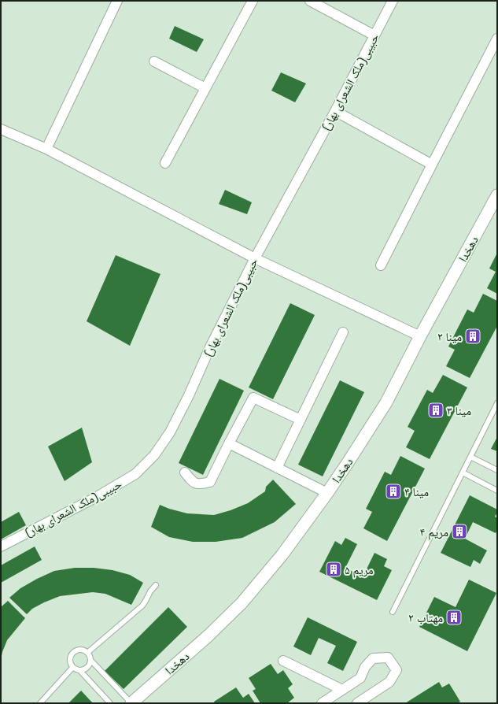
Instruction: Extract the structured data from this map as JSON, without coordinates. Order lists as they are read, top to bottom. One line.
{"streets":{"street":["حبیبی(ملک الشعرای بهار)","دهخدا"]},"places":{"building":["مینا ۲","مینا ۳","مینا ۴","مریم ۴","مریم ۵","مهتاب ۲"]}}
